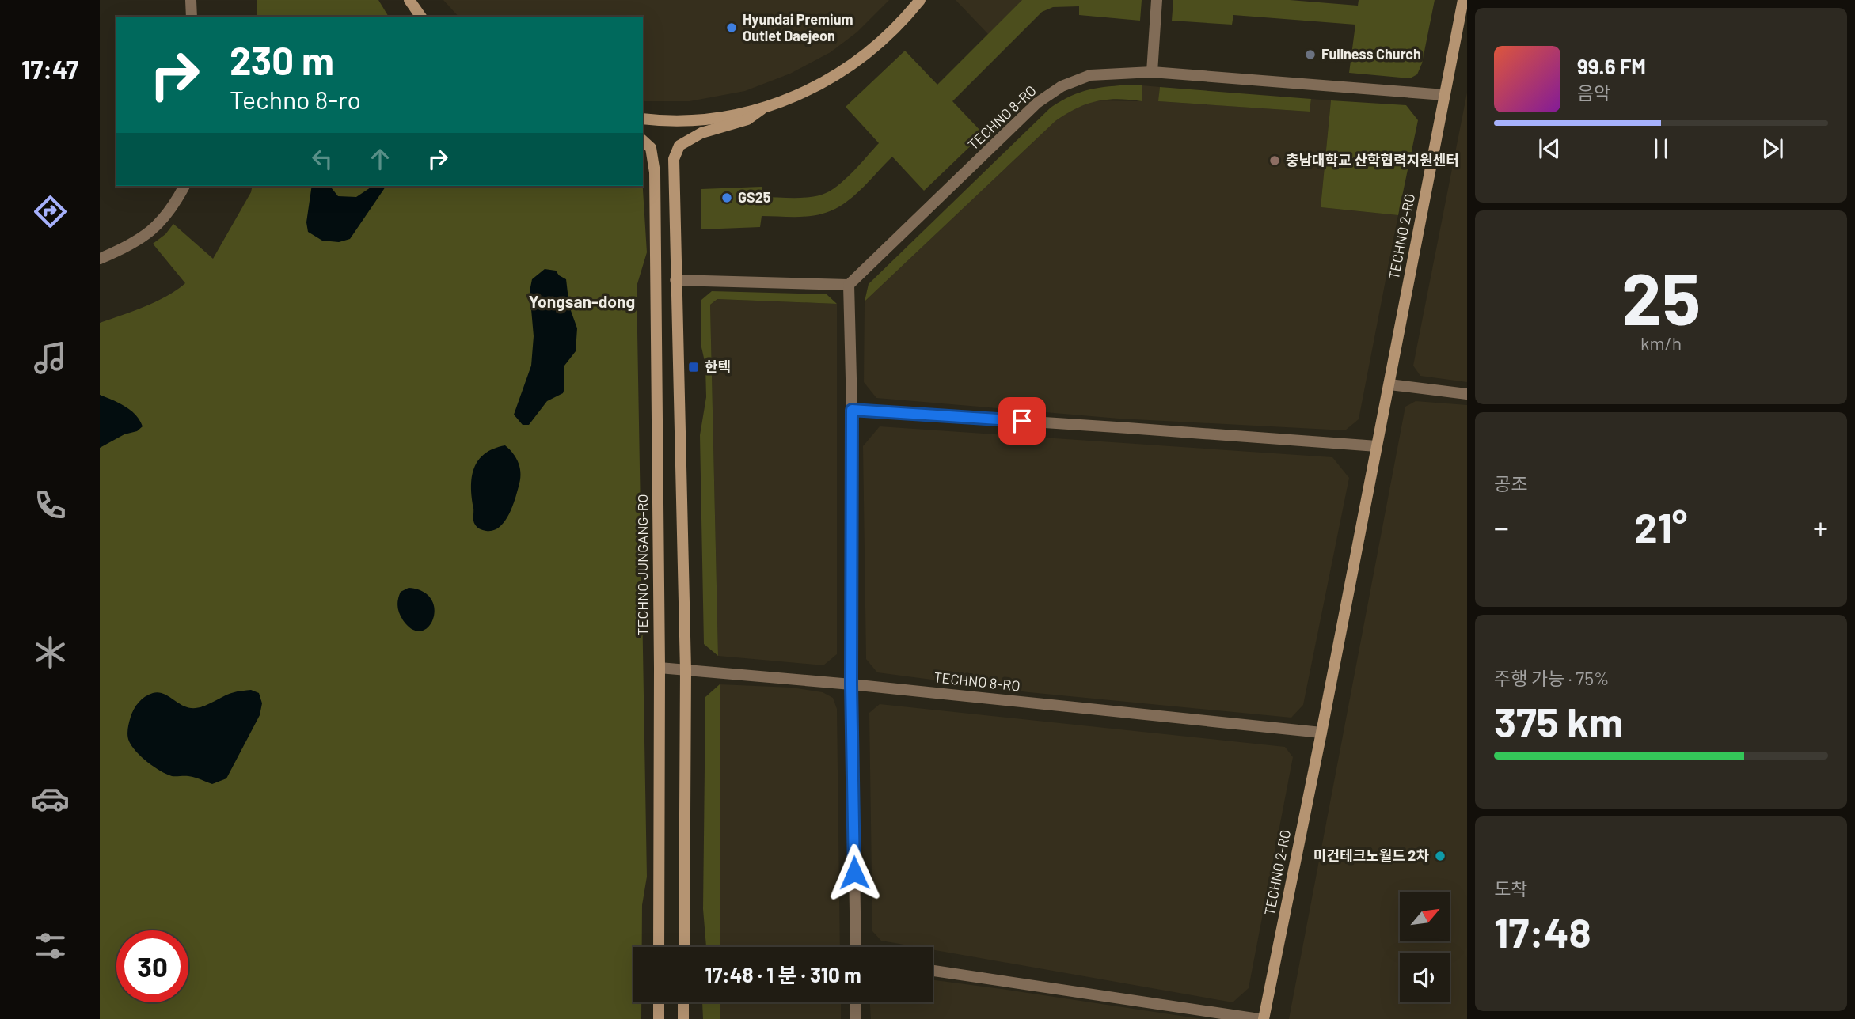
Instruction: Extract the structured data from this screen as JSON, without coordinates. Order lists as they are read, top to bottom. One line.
{"streets":{"main road":["TECHNO 2-RO","TECHNO JUNGANG-RO"],"street":["TECHNO 8-RO"]},"crossings":[["TECHNO 8-RO","TECHNO 2-RO"],["TECHNO 8-RO","TECHNO JUNGANG-RO"]],"districts":["Yongsan-dong"],"places":{"other":["Hyundai Premium Outlet Daejeon","Fullness Church","충남대학교 산학협력지원센터","GS25","미건테크노월드 2차"],"transit":["한텍"]},"north":"top right","page":{"tabs":"17:47","turn":["230 m","Techno 8-ro"],"song":["99.6 FM","음악"],"tile":[["25","km/h"],"공조",["주행 가능 · 75%","375 km"],["도착","17:48"]],"heat":["−","21°","+"],"limit":"30","trip":"17:48 · 1 분 · 310 m"}}
